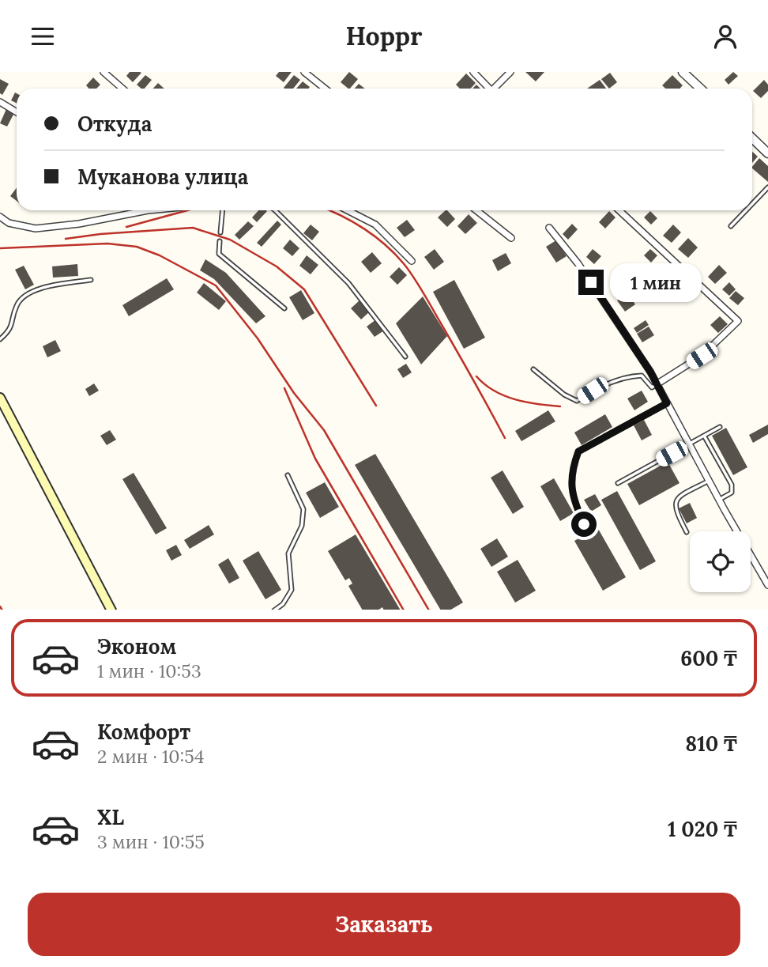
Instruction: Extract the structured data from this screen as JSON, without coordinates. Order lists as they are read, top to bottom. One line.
{"page":{"header":"Hoppr","banner":["Откуда","Муканова улица"],"bubble":"1 мин","list":[{"name":"Эконом","note":"1 мин · 10:53","value":"600 ₸"},{"name":"Комфорт","note":"2 мин · 10:54","value":"810 ₸"},{"name":"XL","note":"3 мин · 10:55","value":"1 020 ₸"}],"buttons":"Заказать"}}
